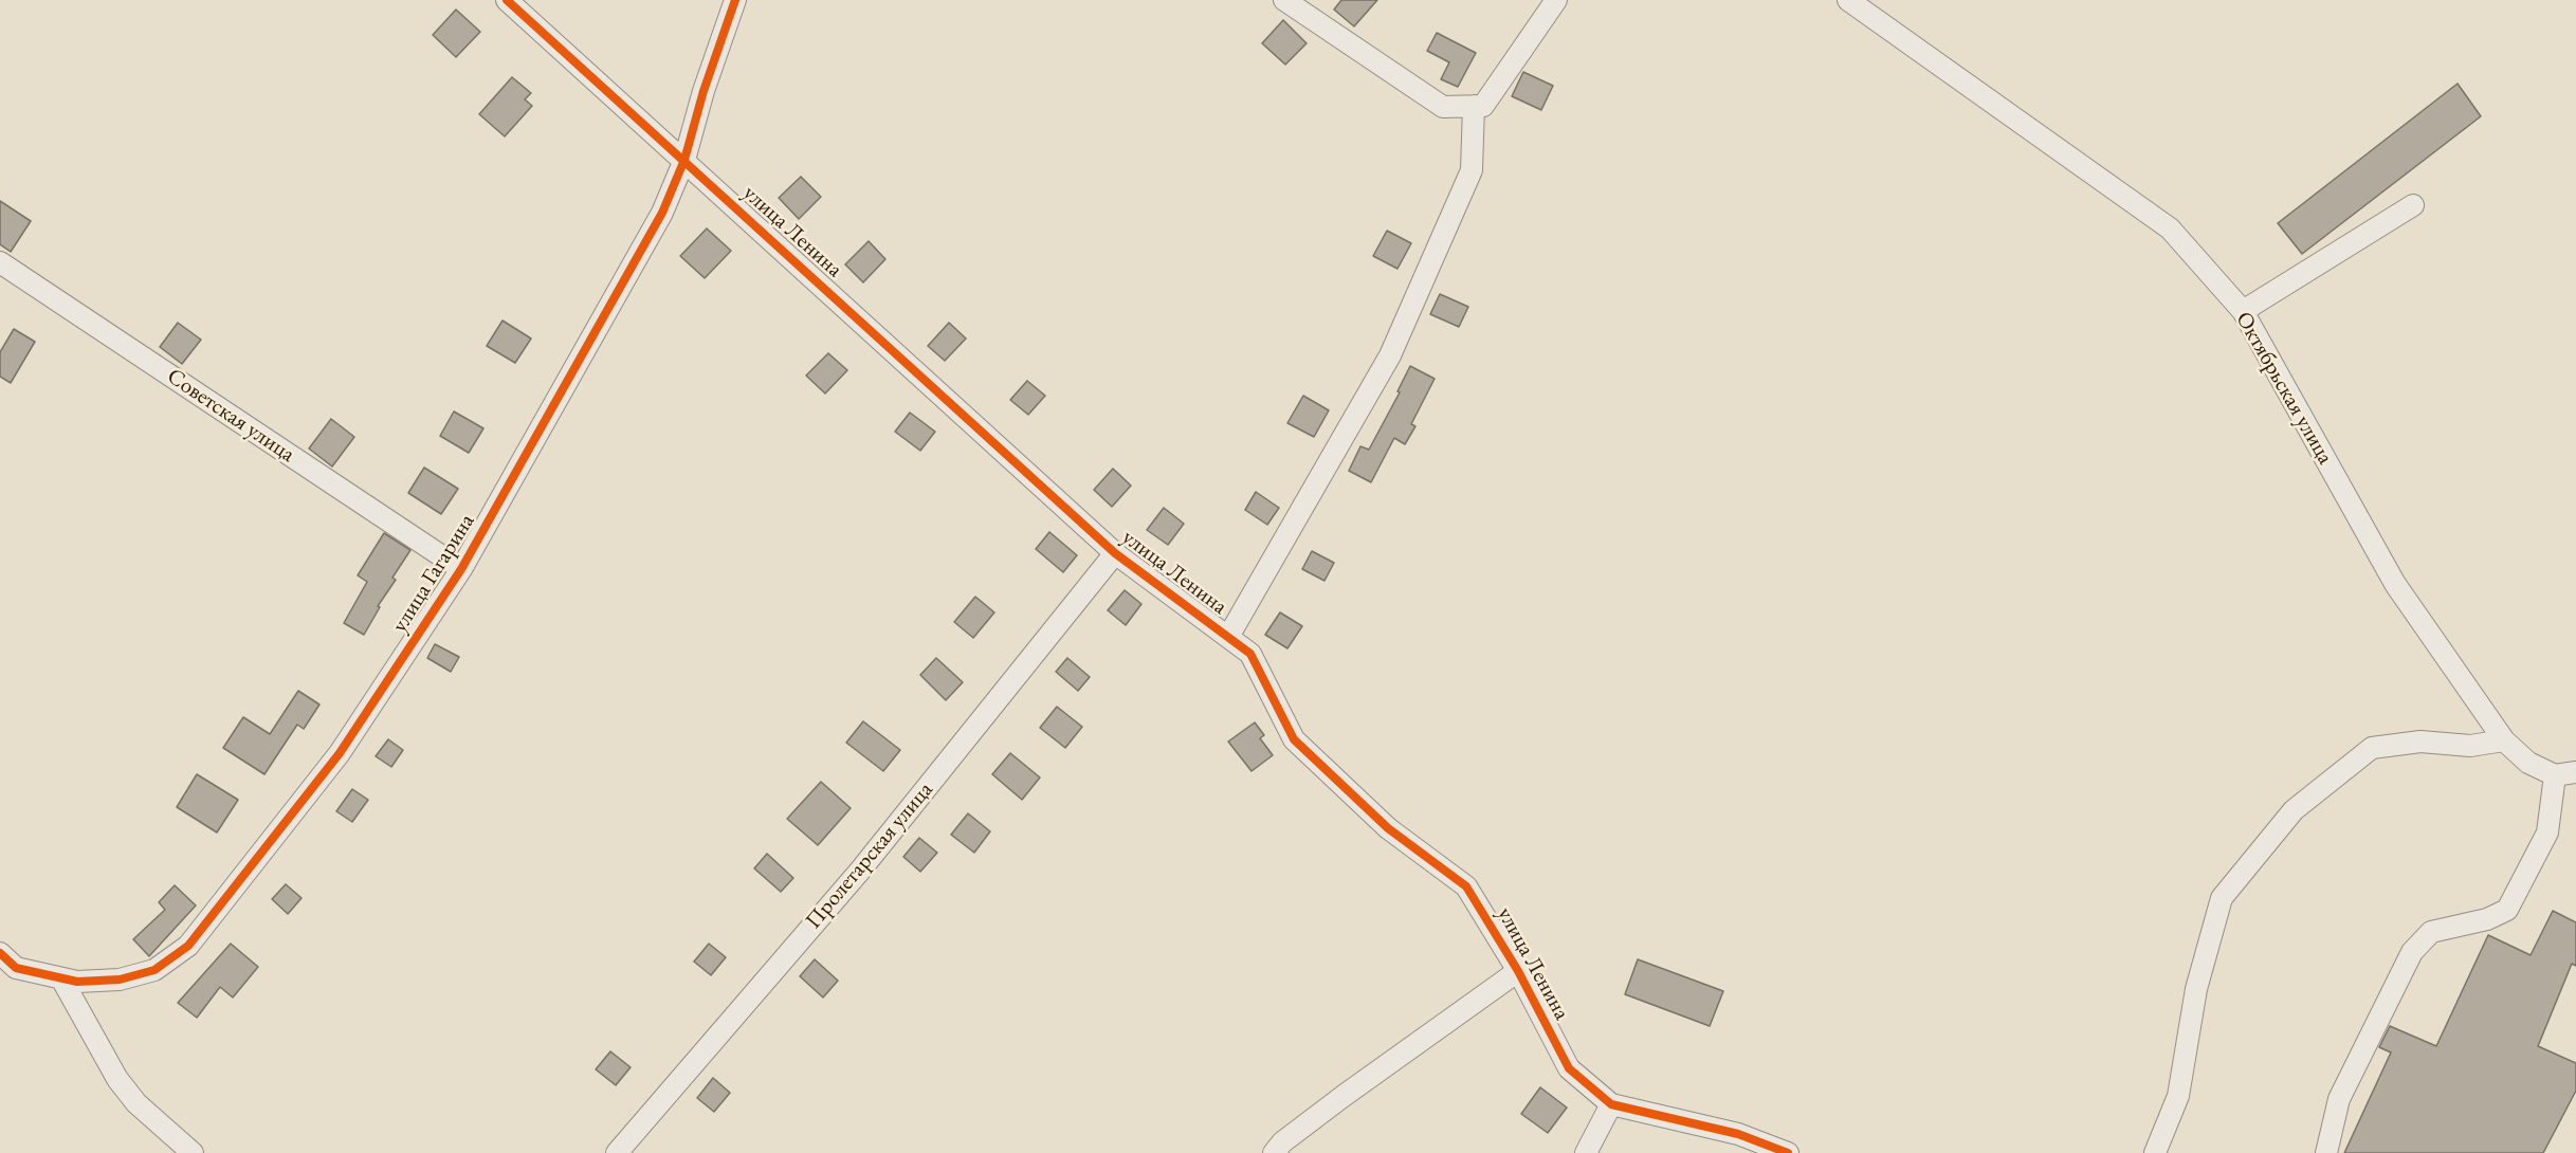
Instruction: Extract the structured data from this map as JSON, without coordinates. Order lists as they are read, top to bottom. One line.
{"streets":{"street":["улица Ленина","Октябрьская улица","Советская улица","улица Гагарина","Пролетарская улица"]},"crossings":[["улица Ленина","улица Гагарина"],["улица Ленина","Пролетарская улица"],["Советская улица","улица Гагарина"]]}
